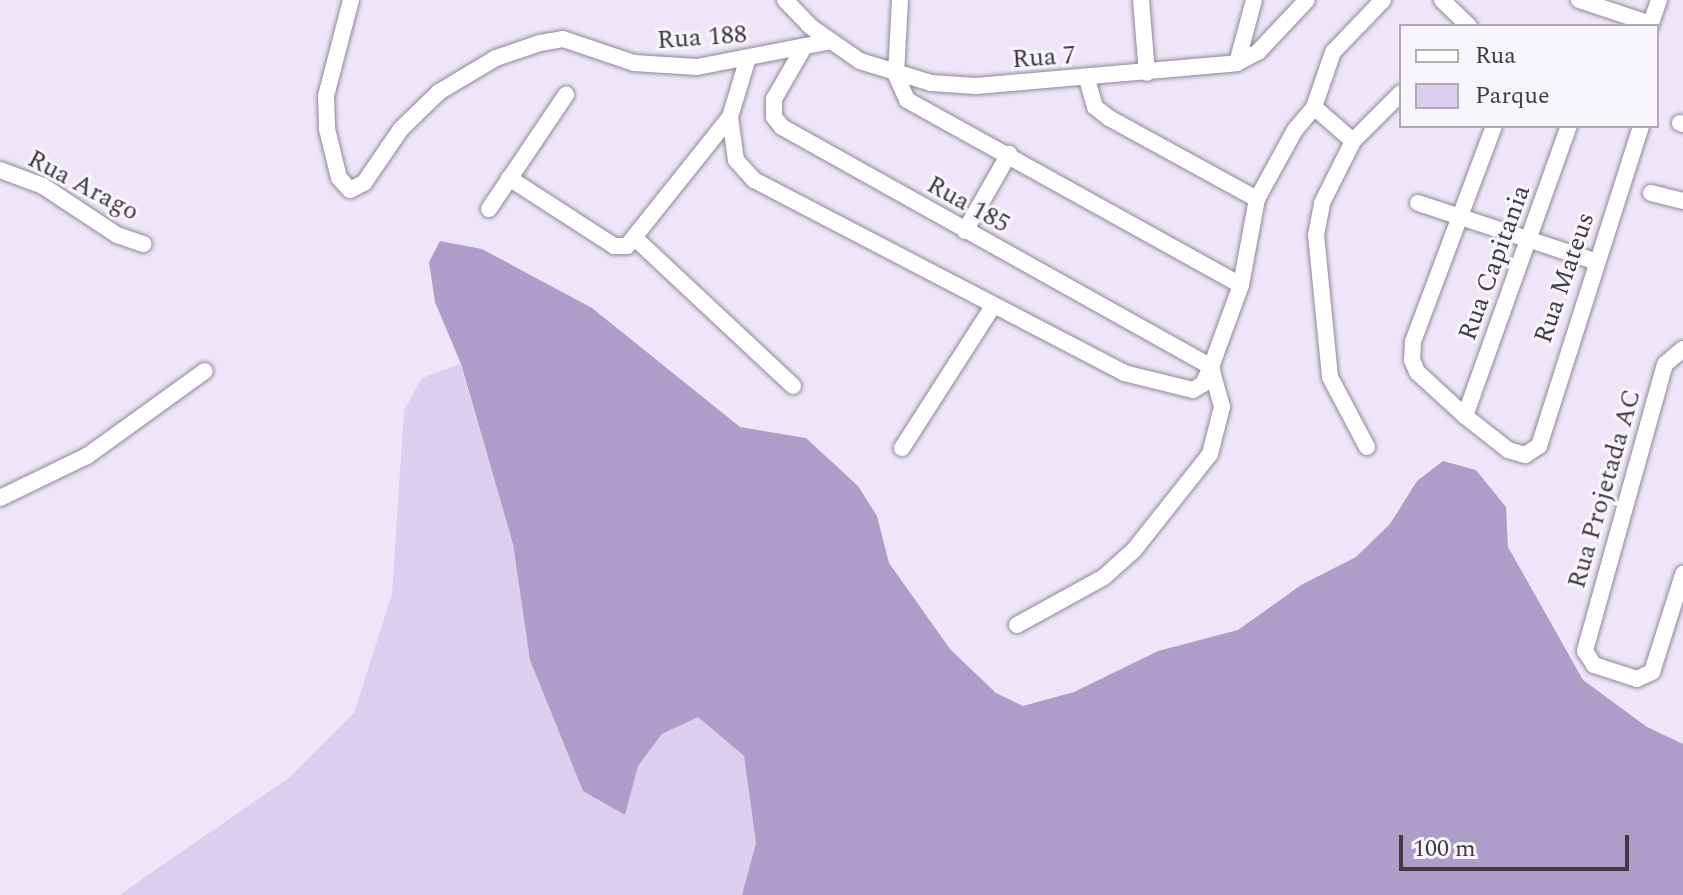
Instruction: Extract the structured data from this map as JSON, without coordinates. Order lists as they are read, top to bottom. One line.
{"streets":{"street":["Rua 188","Rua 7","Rua Arago","Rua 185","Rua Capitania","Rua Mateus","Rua Projetada AC"]},"crossings":[["Rua 188","Rua 7"],["Rua 188","Rua 185"],["Rua Capitania","Rua Mateus"]],"legend":["Rua","Parque"],"scale_bar":"100 m"}
